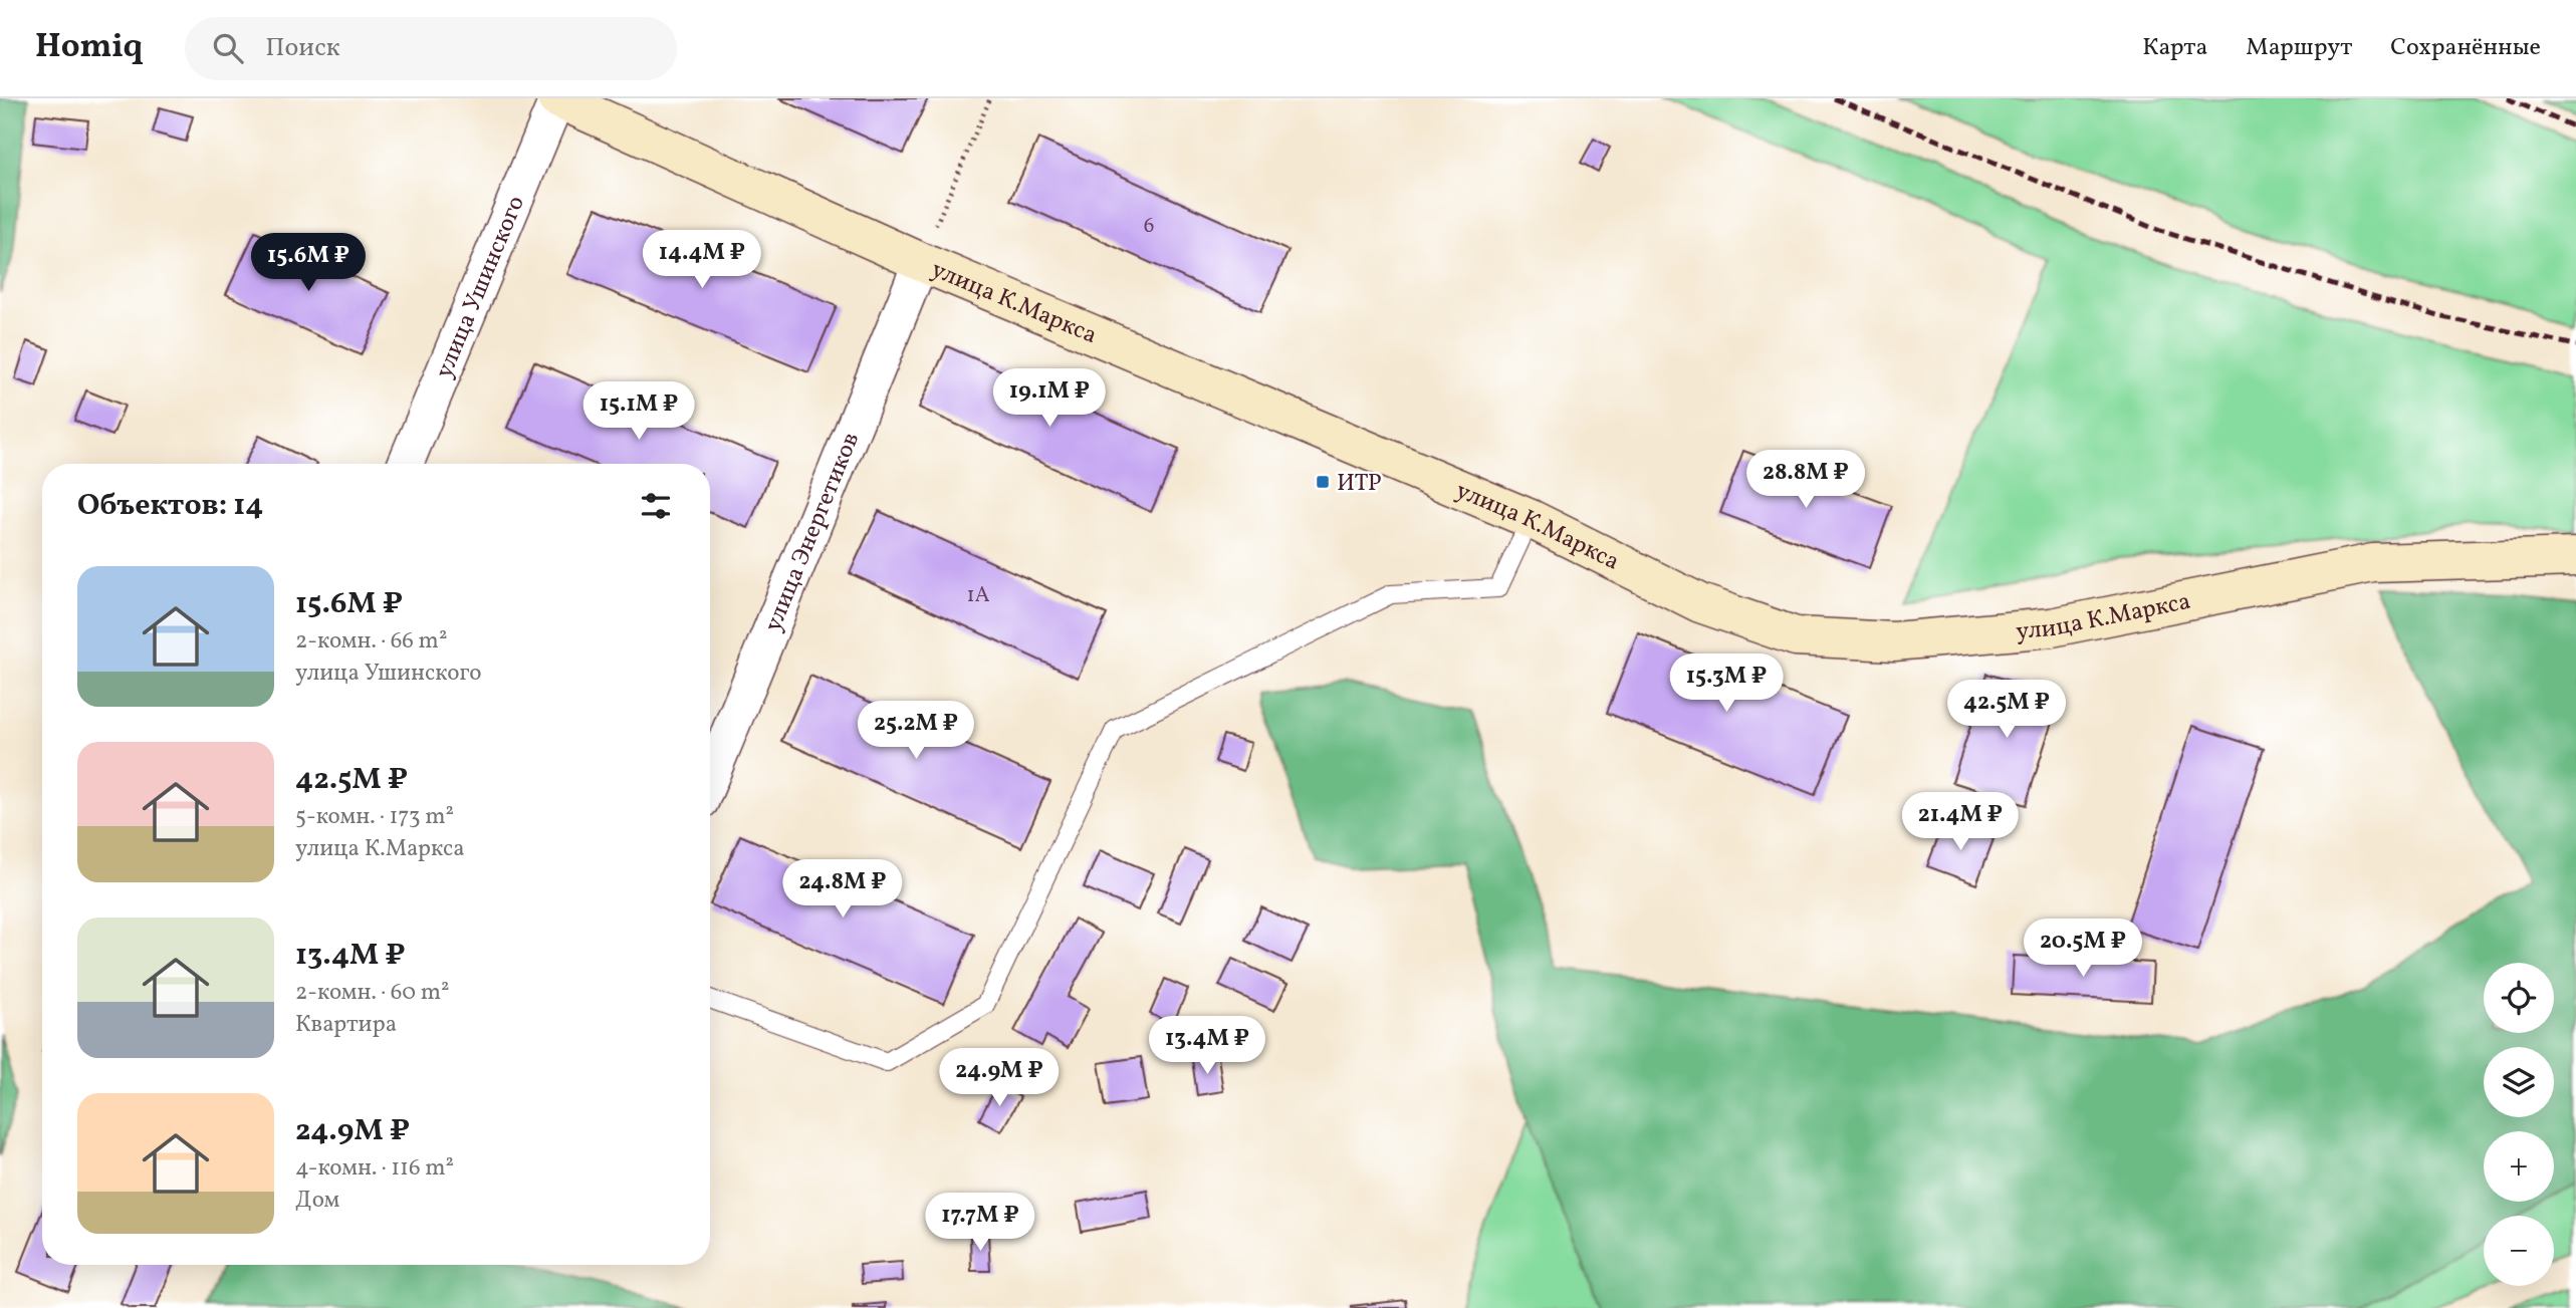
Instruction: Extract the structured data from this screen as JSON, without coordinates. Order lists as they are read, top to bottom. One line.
{"streets":{"main road":["улица К.Маркса"],"street":["улица Ушинского","улица Энергетиков"]},"crossings":[["улица Ушинского","улица К.Маркса"],["улица К.Маркса","улица Энергетиков"]],"places":{"transit":["ИТР"]},"house_numbers":["6","1А"],"page":{"header":"Homiq","search":"Поиск","nav":["Карта","Маршрут","Сохранённые"],"price":["14.4M ₽","15.6M ₽","19.1M ₽","15.1M ₽","28.8M ₽","15.3M ₽","42.5M ₽","25.2M ₽","21.4M ₽","24.8M ₽","20.5M ₽","13.4M ₽","24.9M ₽","17.7M ₽"],"heading":"Объектов: 14","list":[{"name":"15.6M ₽","note":"2-комн. · 66 m² · улица Ушинского"},{"name":"42.5M ₽","note":"5-комн. · 173 m² · улица К.Маркса"},{"name":"13.4M ₽","note":"2-комн. · 60 m² · Квартира"},{"name":"24.9M ₽","note":"4-комн. · 116 m² · Дом"}],"map_buttons":["+","−"]}}
